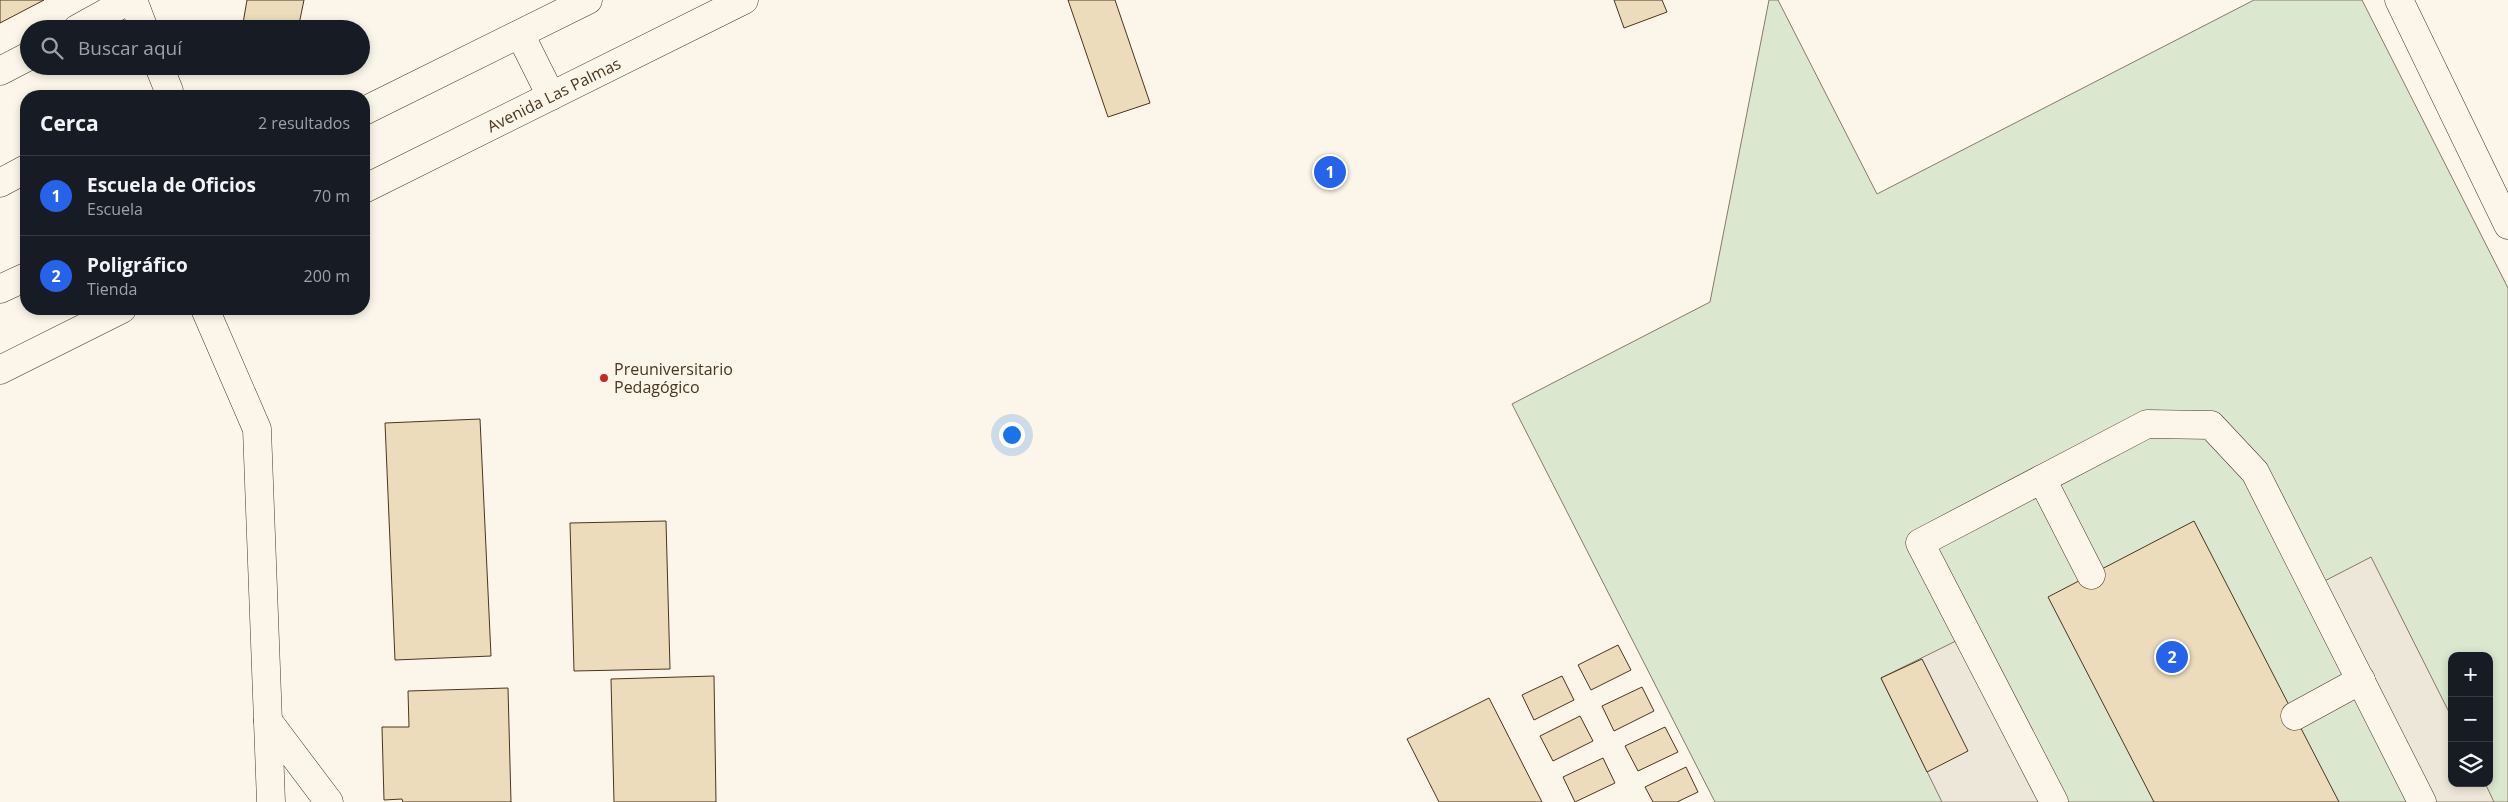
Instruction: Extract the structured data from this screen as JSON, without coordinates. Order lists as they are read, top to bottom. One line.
{"streets":{"street":["Avenida Las Palmas"]},"places":["Preuniversitario Pedagógico"],"page":{"search":"Buscar aquí","heading":["Cerca","2 resultados"],"pins":["1","2"],"list":[{"mark":"1","name":"Escuela de Oficios","note":"Escuela","value":"70 m"},{"mark":"2","name":"Poligráfico","note":"Tienda","value":"200 m"}],"map_buttons":["+","−"]}}
